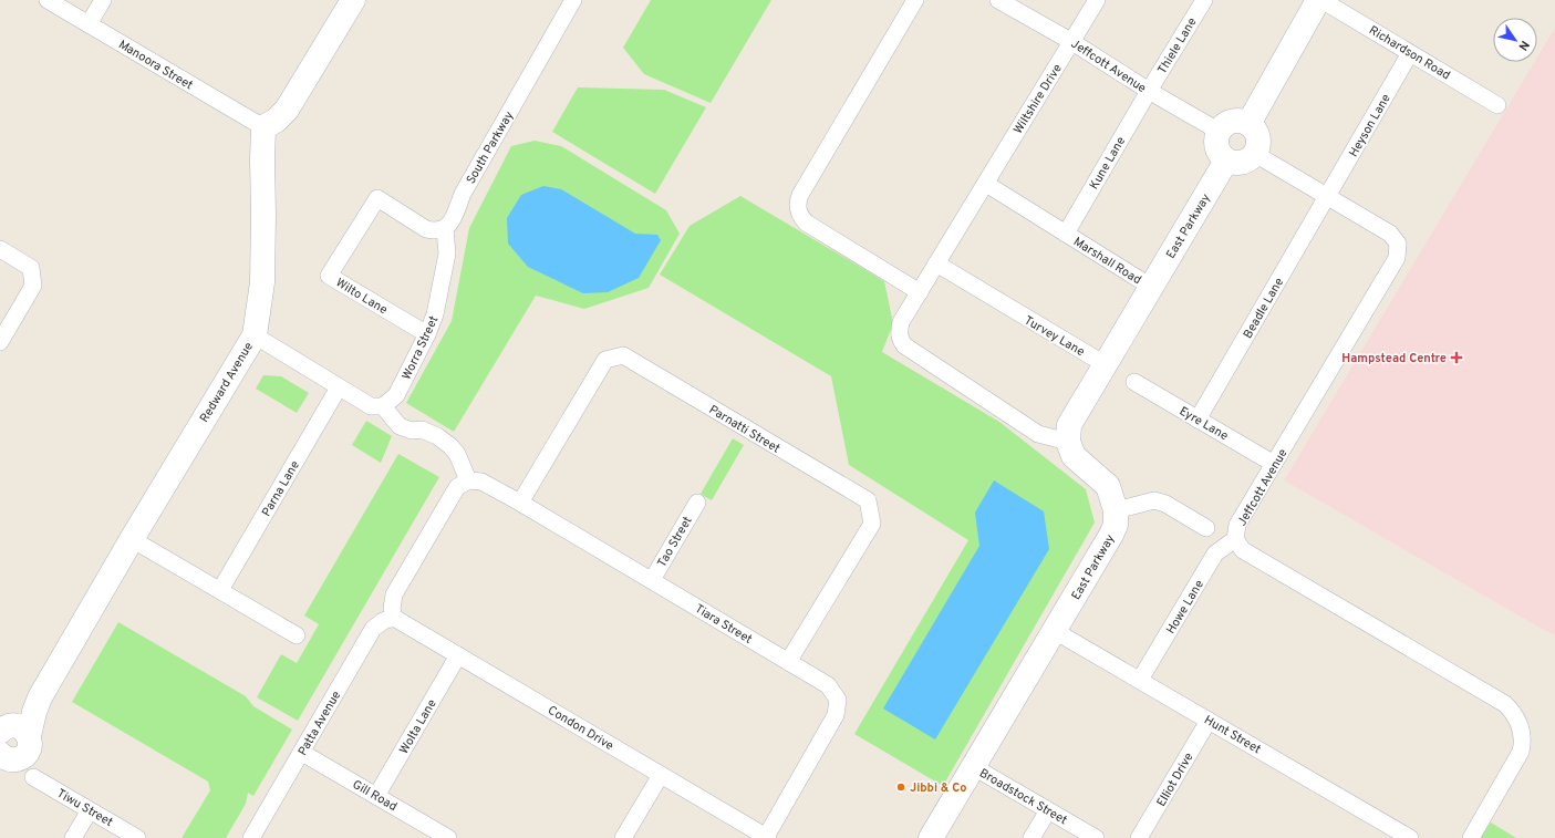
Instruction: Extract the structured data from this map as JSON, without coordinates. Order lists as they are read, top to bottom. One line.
{"streets":{"street":["Thiele Lane","Richardson Road","Manoora Street","Jeffcott Avenue","Wiltshire Drive","Heyson Lane","South Parkway","Kune Lane","East Parkway","Marshall Road","Wilto Lane","Beadle Lane","Turvey Lane","Worra Street","Redward Avenue","Eyre Lane","Parnatti Street","Parna Lane","Tao Street","Howe Lane","Tiara Street","Patta Avenue","Wolta Lane","Condon Drive","Hunt Street","Elliot Drive","Gill Road","Broadstock Street","Tiwu Street"]},"crossings":[["Thiele Lane","Jeffcott Avenue"],["Thiele Lane","Kune Lane"],["Richardson Road","Heyson Lane"],["Manoora Street","Redward Avenue"],["Jeffcott Avenue","Wiltshire Drive"],["Jeffcott Avenue","Heyson Lane"],["Jeffcott Avenue","Kune Lane"],["Jeffcott Avenue","East Parkway"],["Jeffcott Avenue","Beadle Lane"],["Jeffcott Avenue","Eyre Lane"],["Jeffcott Avenue","Howe Lane"],["Wiltshire Drive","East Parkway"],["Wiltshire Drive","Marshall Road"],["Wiltshire Drive","Turvey Lane"],["Heyson Lane","Beadle Lane"],["South Parkway","Wilto Lane"],["South Parkway","Worra Street"],["Kune Lane","Marshall Road"],["East Parkway","Marshall Road"],["East Parkway","Turvey Lane"],["East Parkway","Hunt Street"],["East Parkway","Broadstock Street"],["Wilto Lane","Worra Street"],["Beadle Lane","Eyre Lane"],["Parnatti Street","Tiara Street"],["Tao Street","Tiara Street"],["Howe Lane","Hunt Street"],["Tiara Street","Condon Drive"],["Patta Avenue","Condon Drive"],["Patta Avenue","Gill Road"],["Wolta Lane","Condon Drive"],["Wolta Lane","Gill Road"],["Hunt Street","Elliot Drive"]],"places":{"health":["Hampstead Centre"],"other":["Jibbi & Co"]},"north":"bottom right"}
